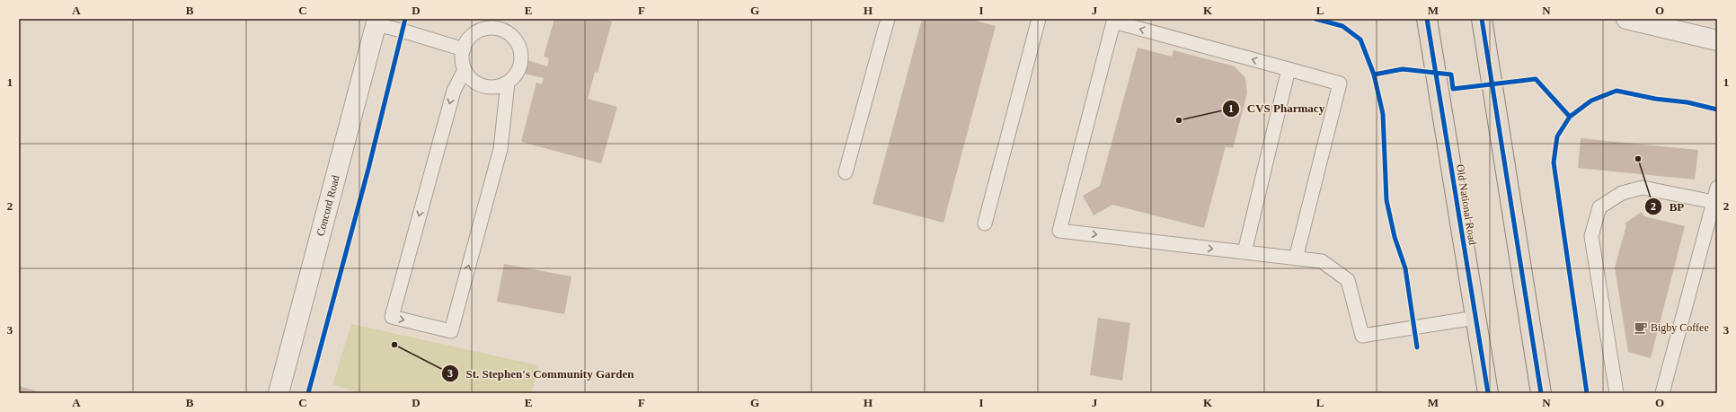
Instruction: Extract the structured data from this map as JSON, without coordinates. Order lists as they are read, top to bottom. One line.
{"streets":{"main road":["Old National Road"],"street":["Concord Road"]},"places":{"other":["CVS Pharmacy","BP","St. Stephen's Community Garden"],"cafe":["Bigby Coffee"]},"grid":{"columns":["A","B","C","D","E","F","G","H","I","J","K","L","M","N","O"],"rows":["1","2","3"]}}
